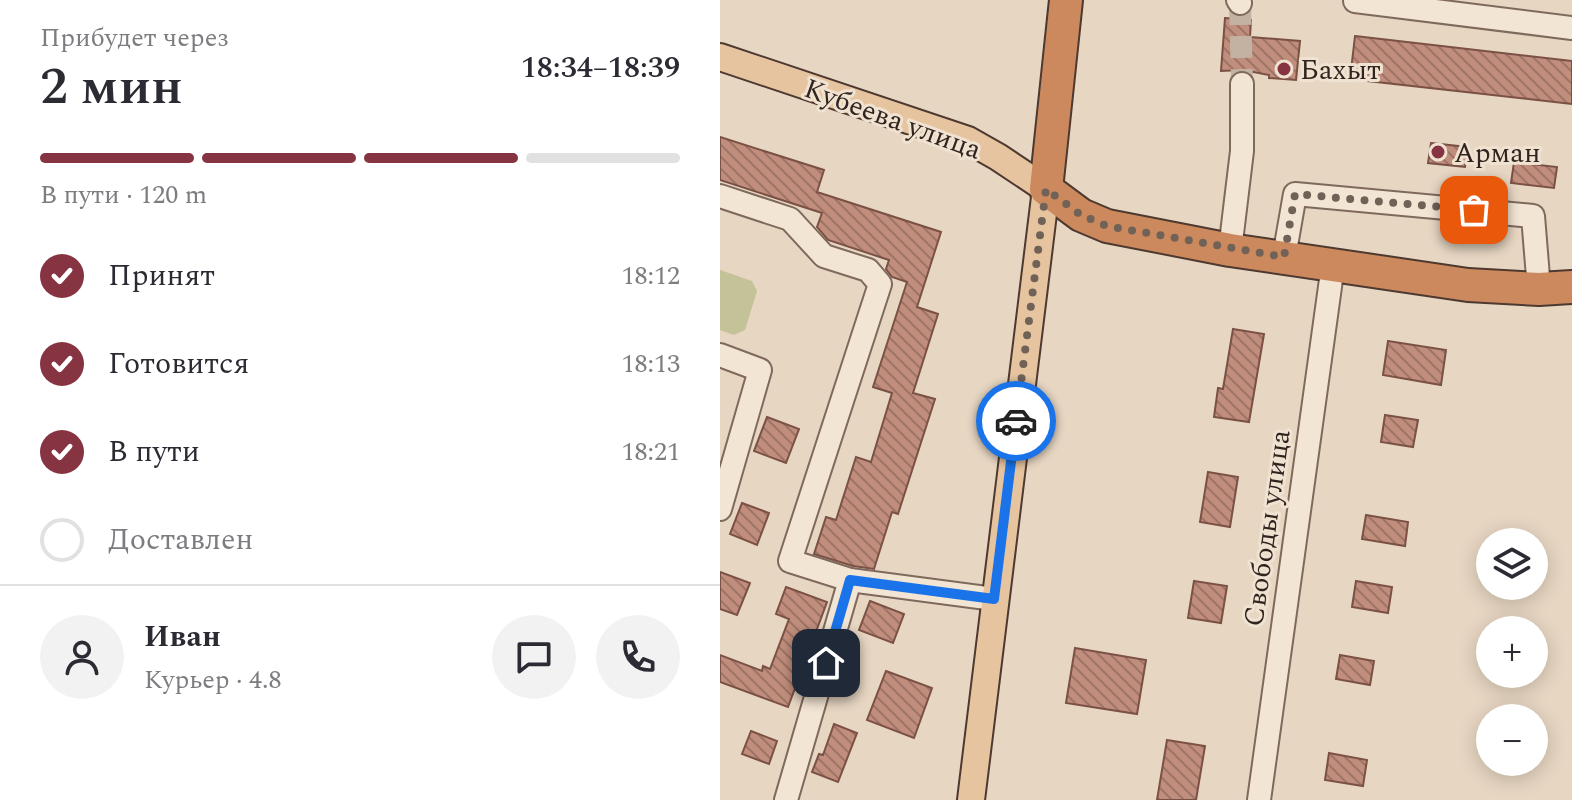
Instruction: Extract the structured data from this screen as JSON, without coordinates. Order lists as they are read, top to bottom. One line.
{"streets":{"highway":["Кубеева улица"],"street":["Свободы улица"]},"crossings":[["Кубеева улица","Свободы улица"]],"places":["Бахыт","Арман"],"page":{"heading":["2 мин","Прибудет через","18:34–18:39"],"panel":["Иван","Курьер · 4.8"],"bar":"В пути · 120 m","list":[["Принят","18:12"],["Готовится","18:13"],["В пути","18:21"],"Доставлен"],"map_buttons":["+","−"]}}
